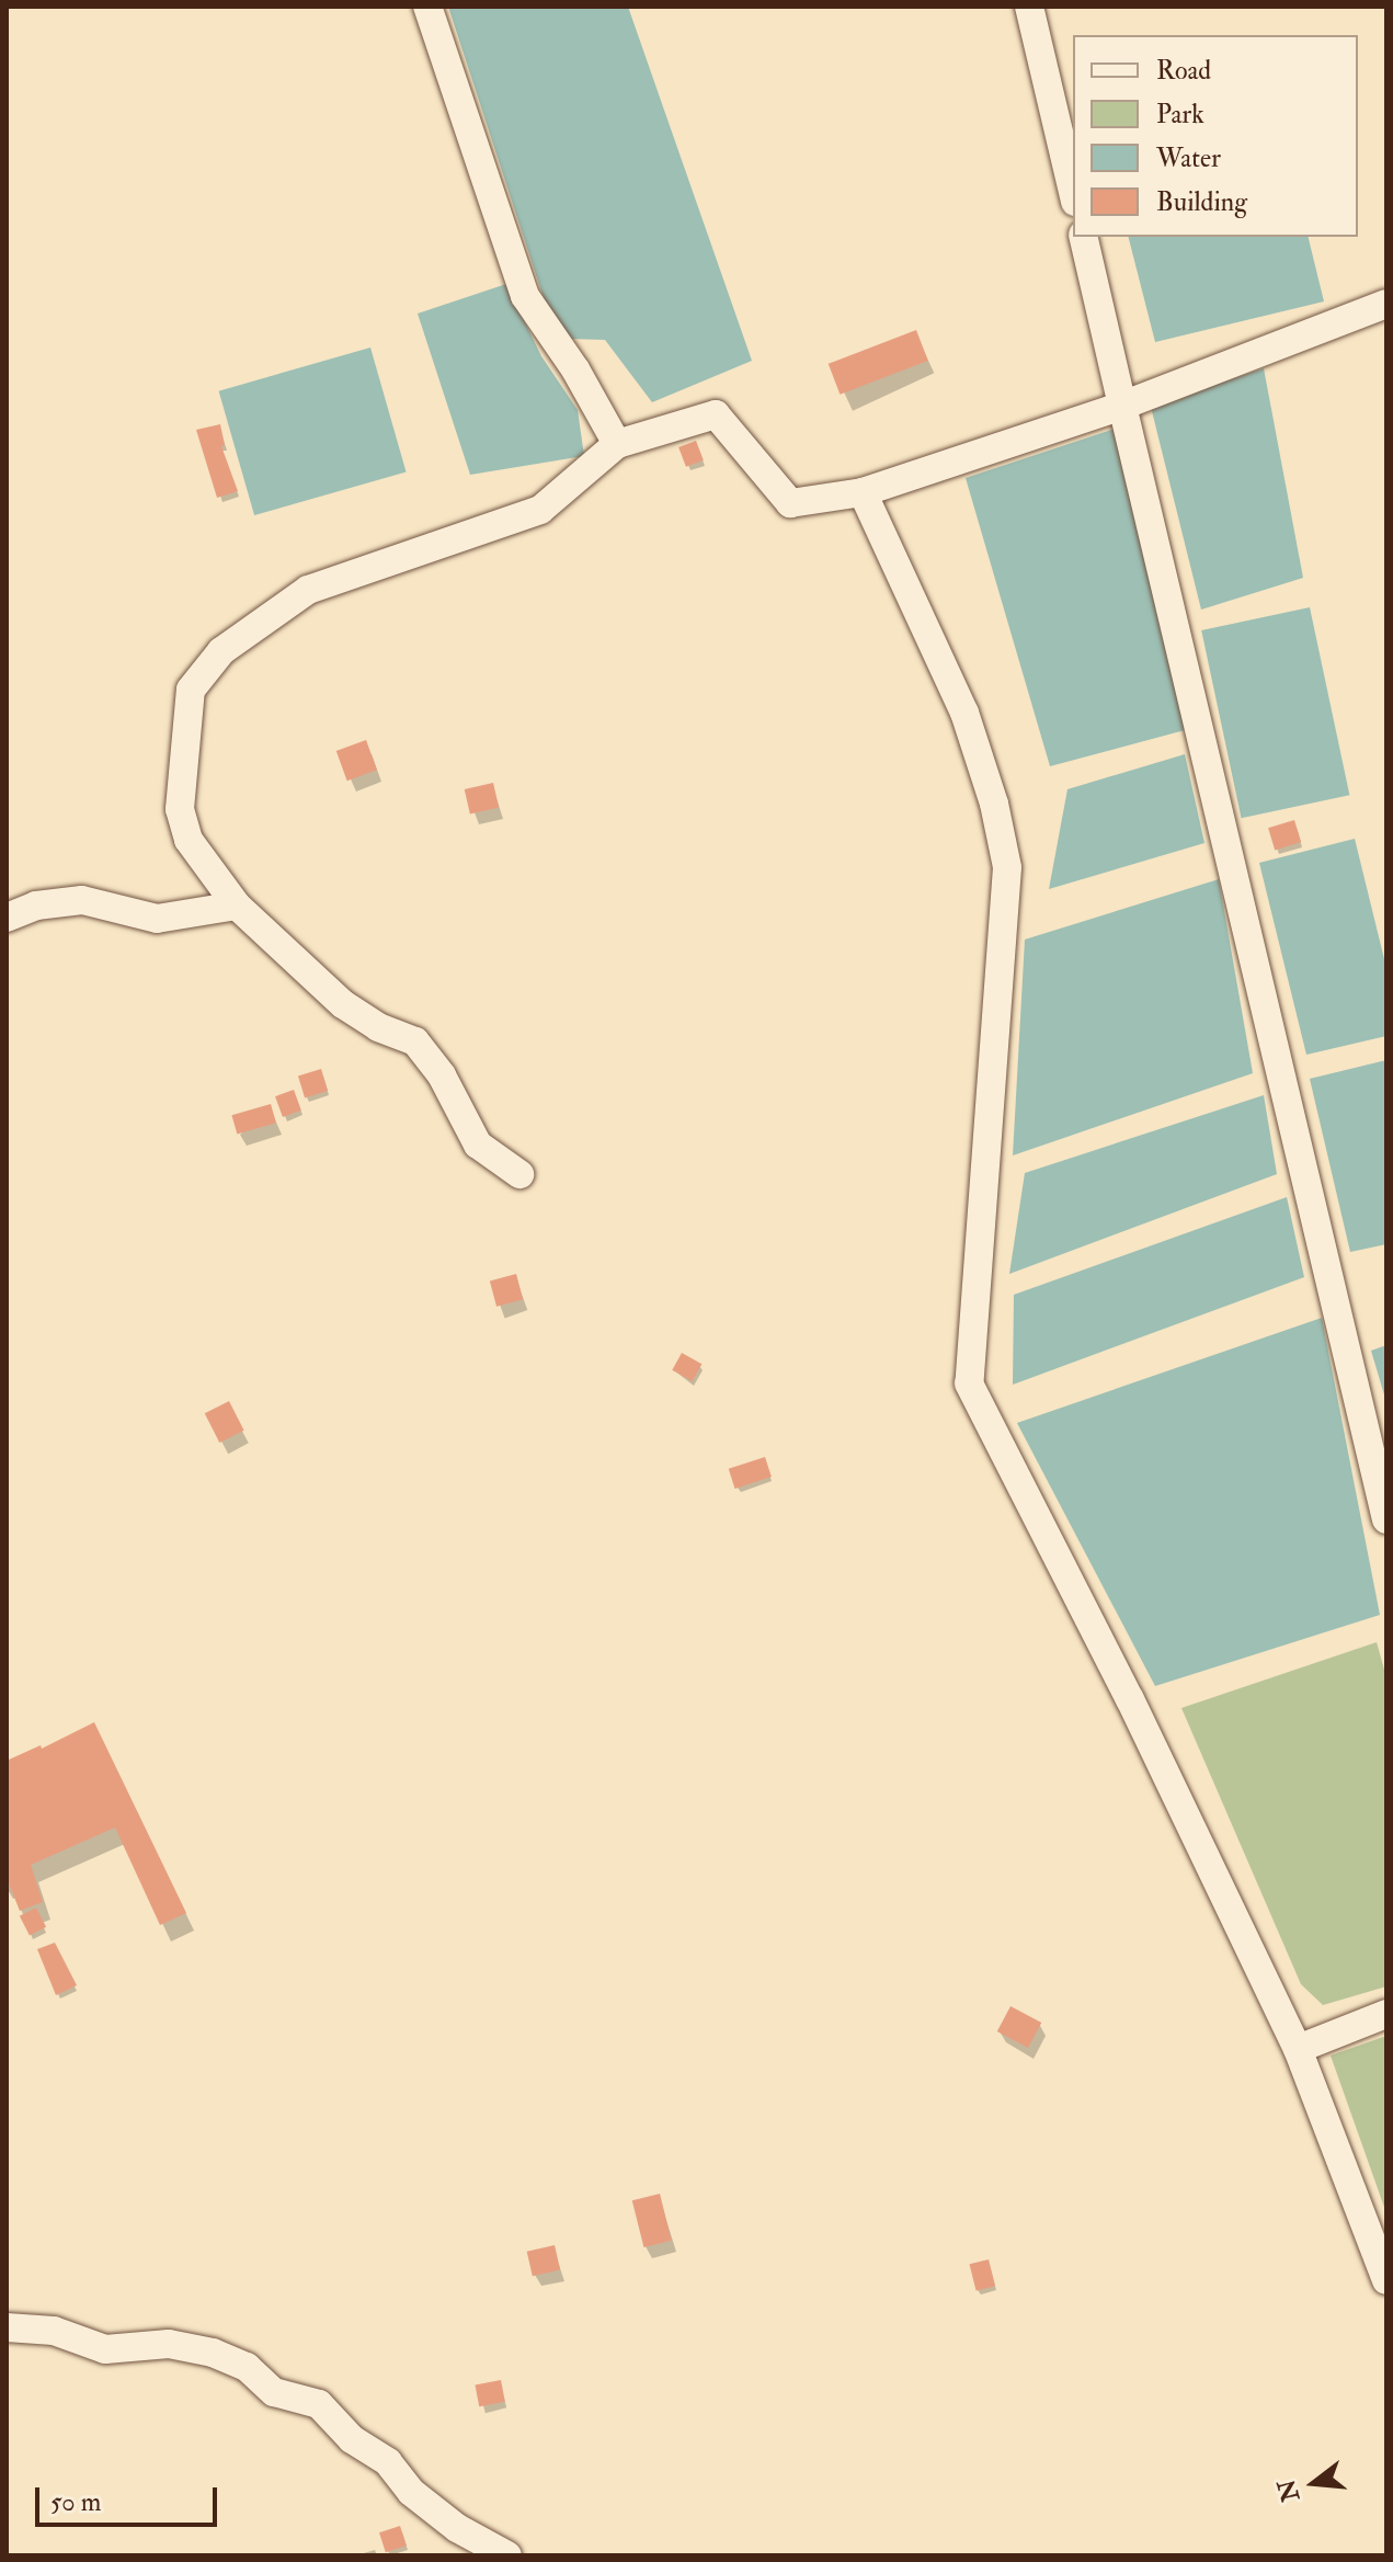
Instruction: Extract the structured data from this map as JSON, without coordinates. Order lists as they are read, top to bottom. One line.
{"legend":["Road","Park","Water","Building"],"scale_bar":"50 m","north":"left"}
